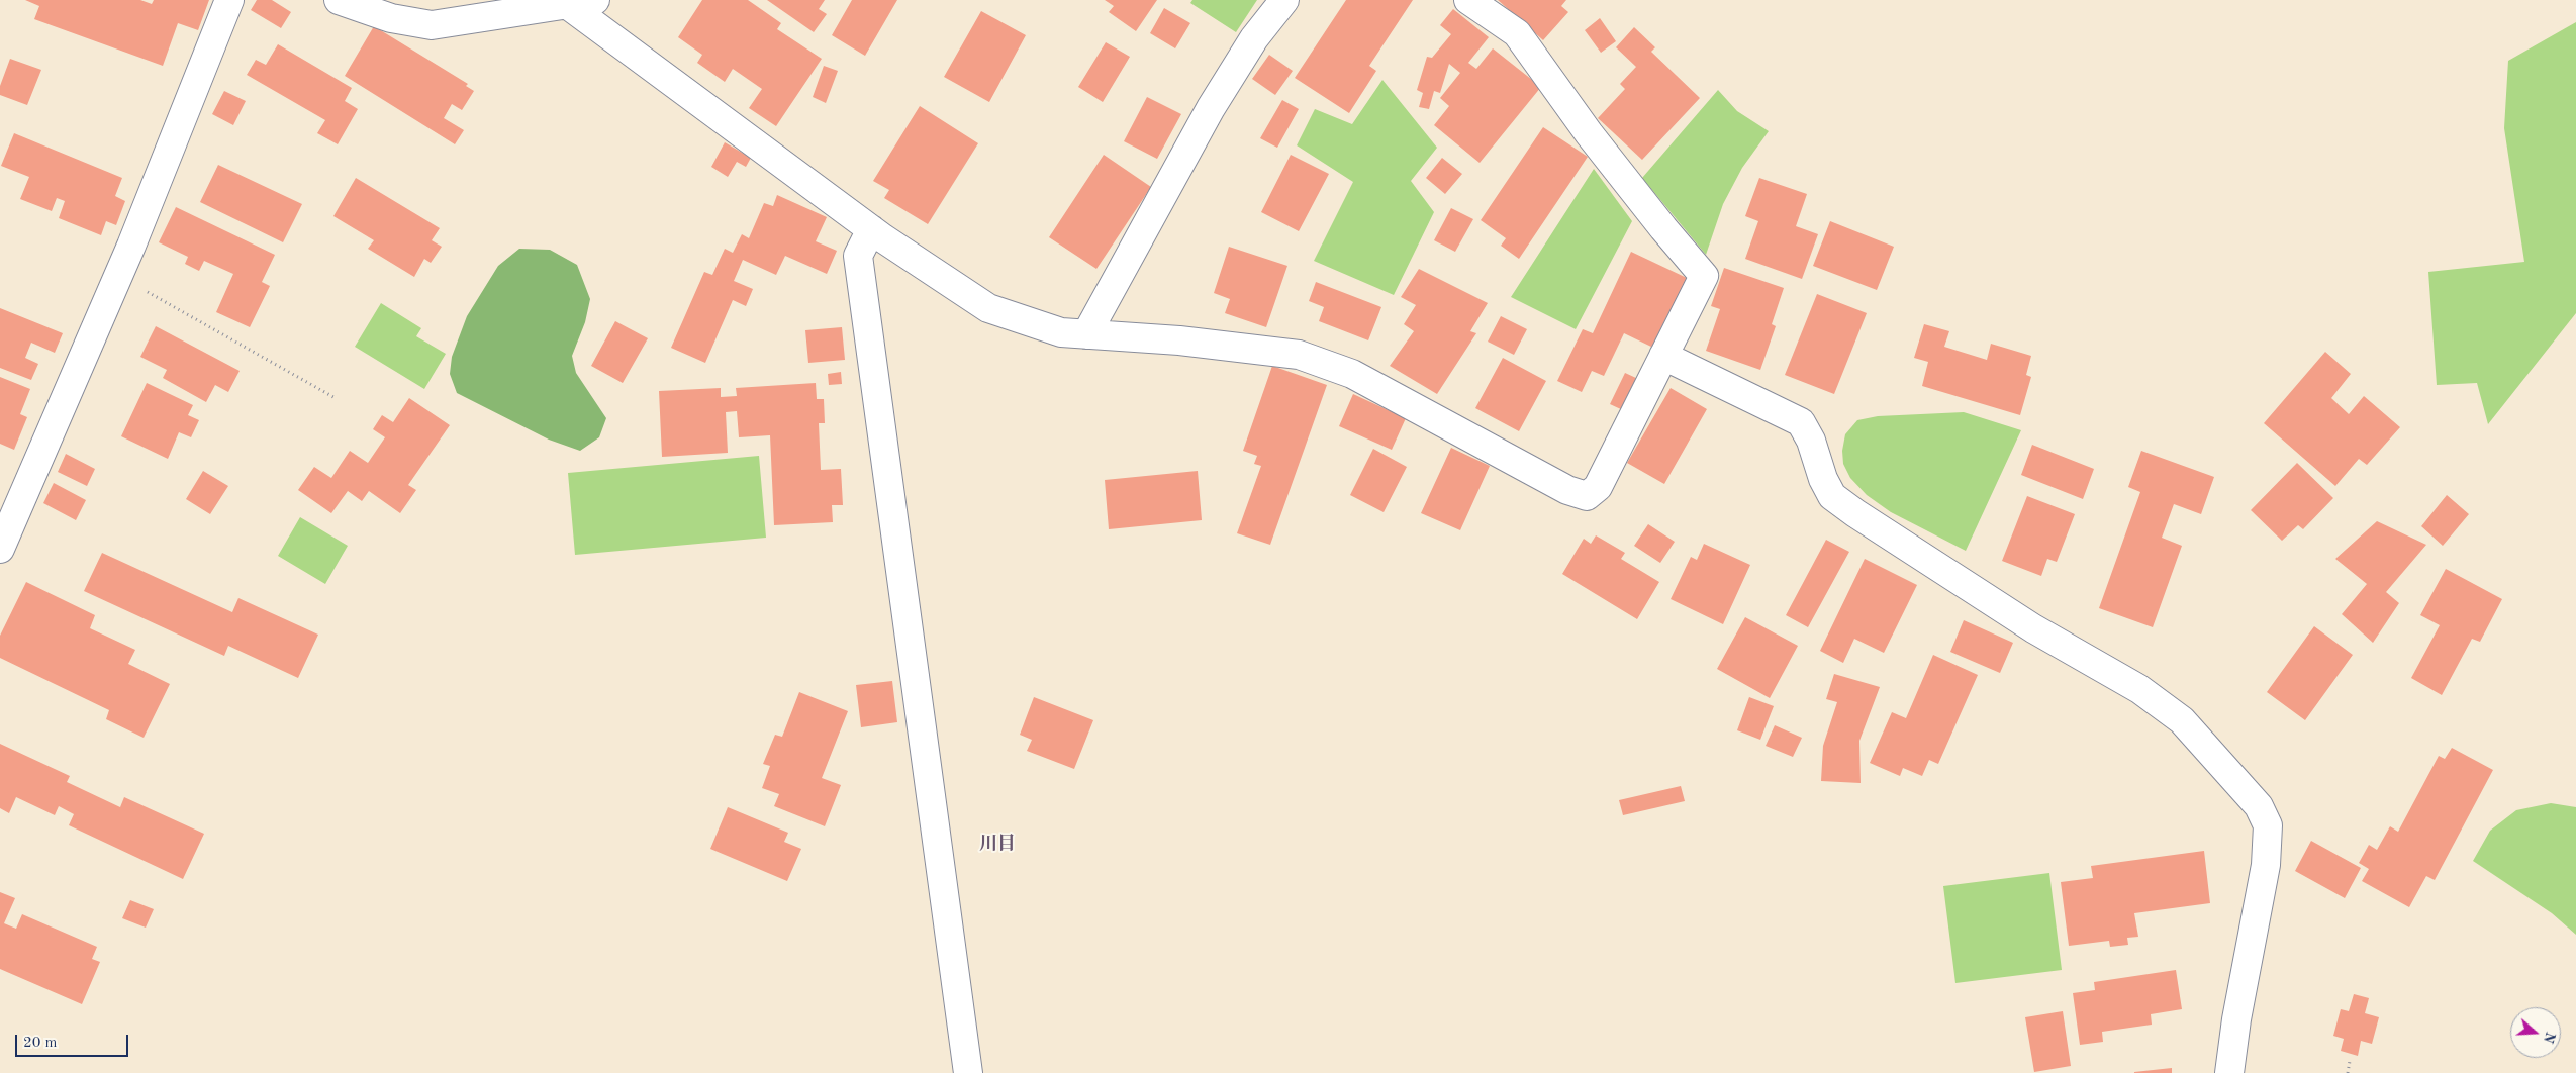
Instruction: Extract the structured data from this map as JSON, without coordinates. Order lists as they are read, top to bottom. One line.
{"districts":["川目"],"scale_bar":"20 m","north":"right"}
